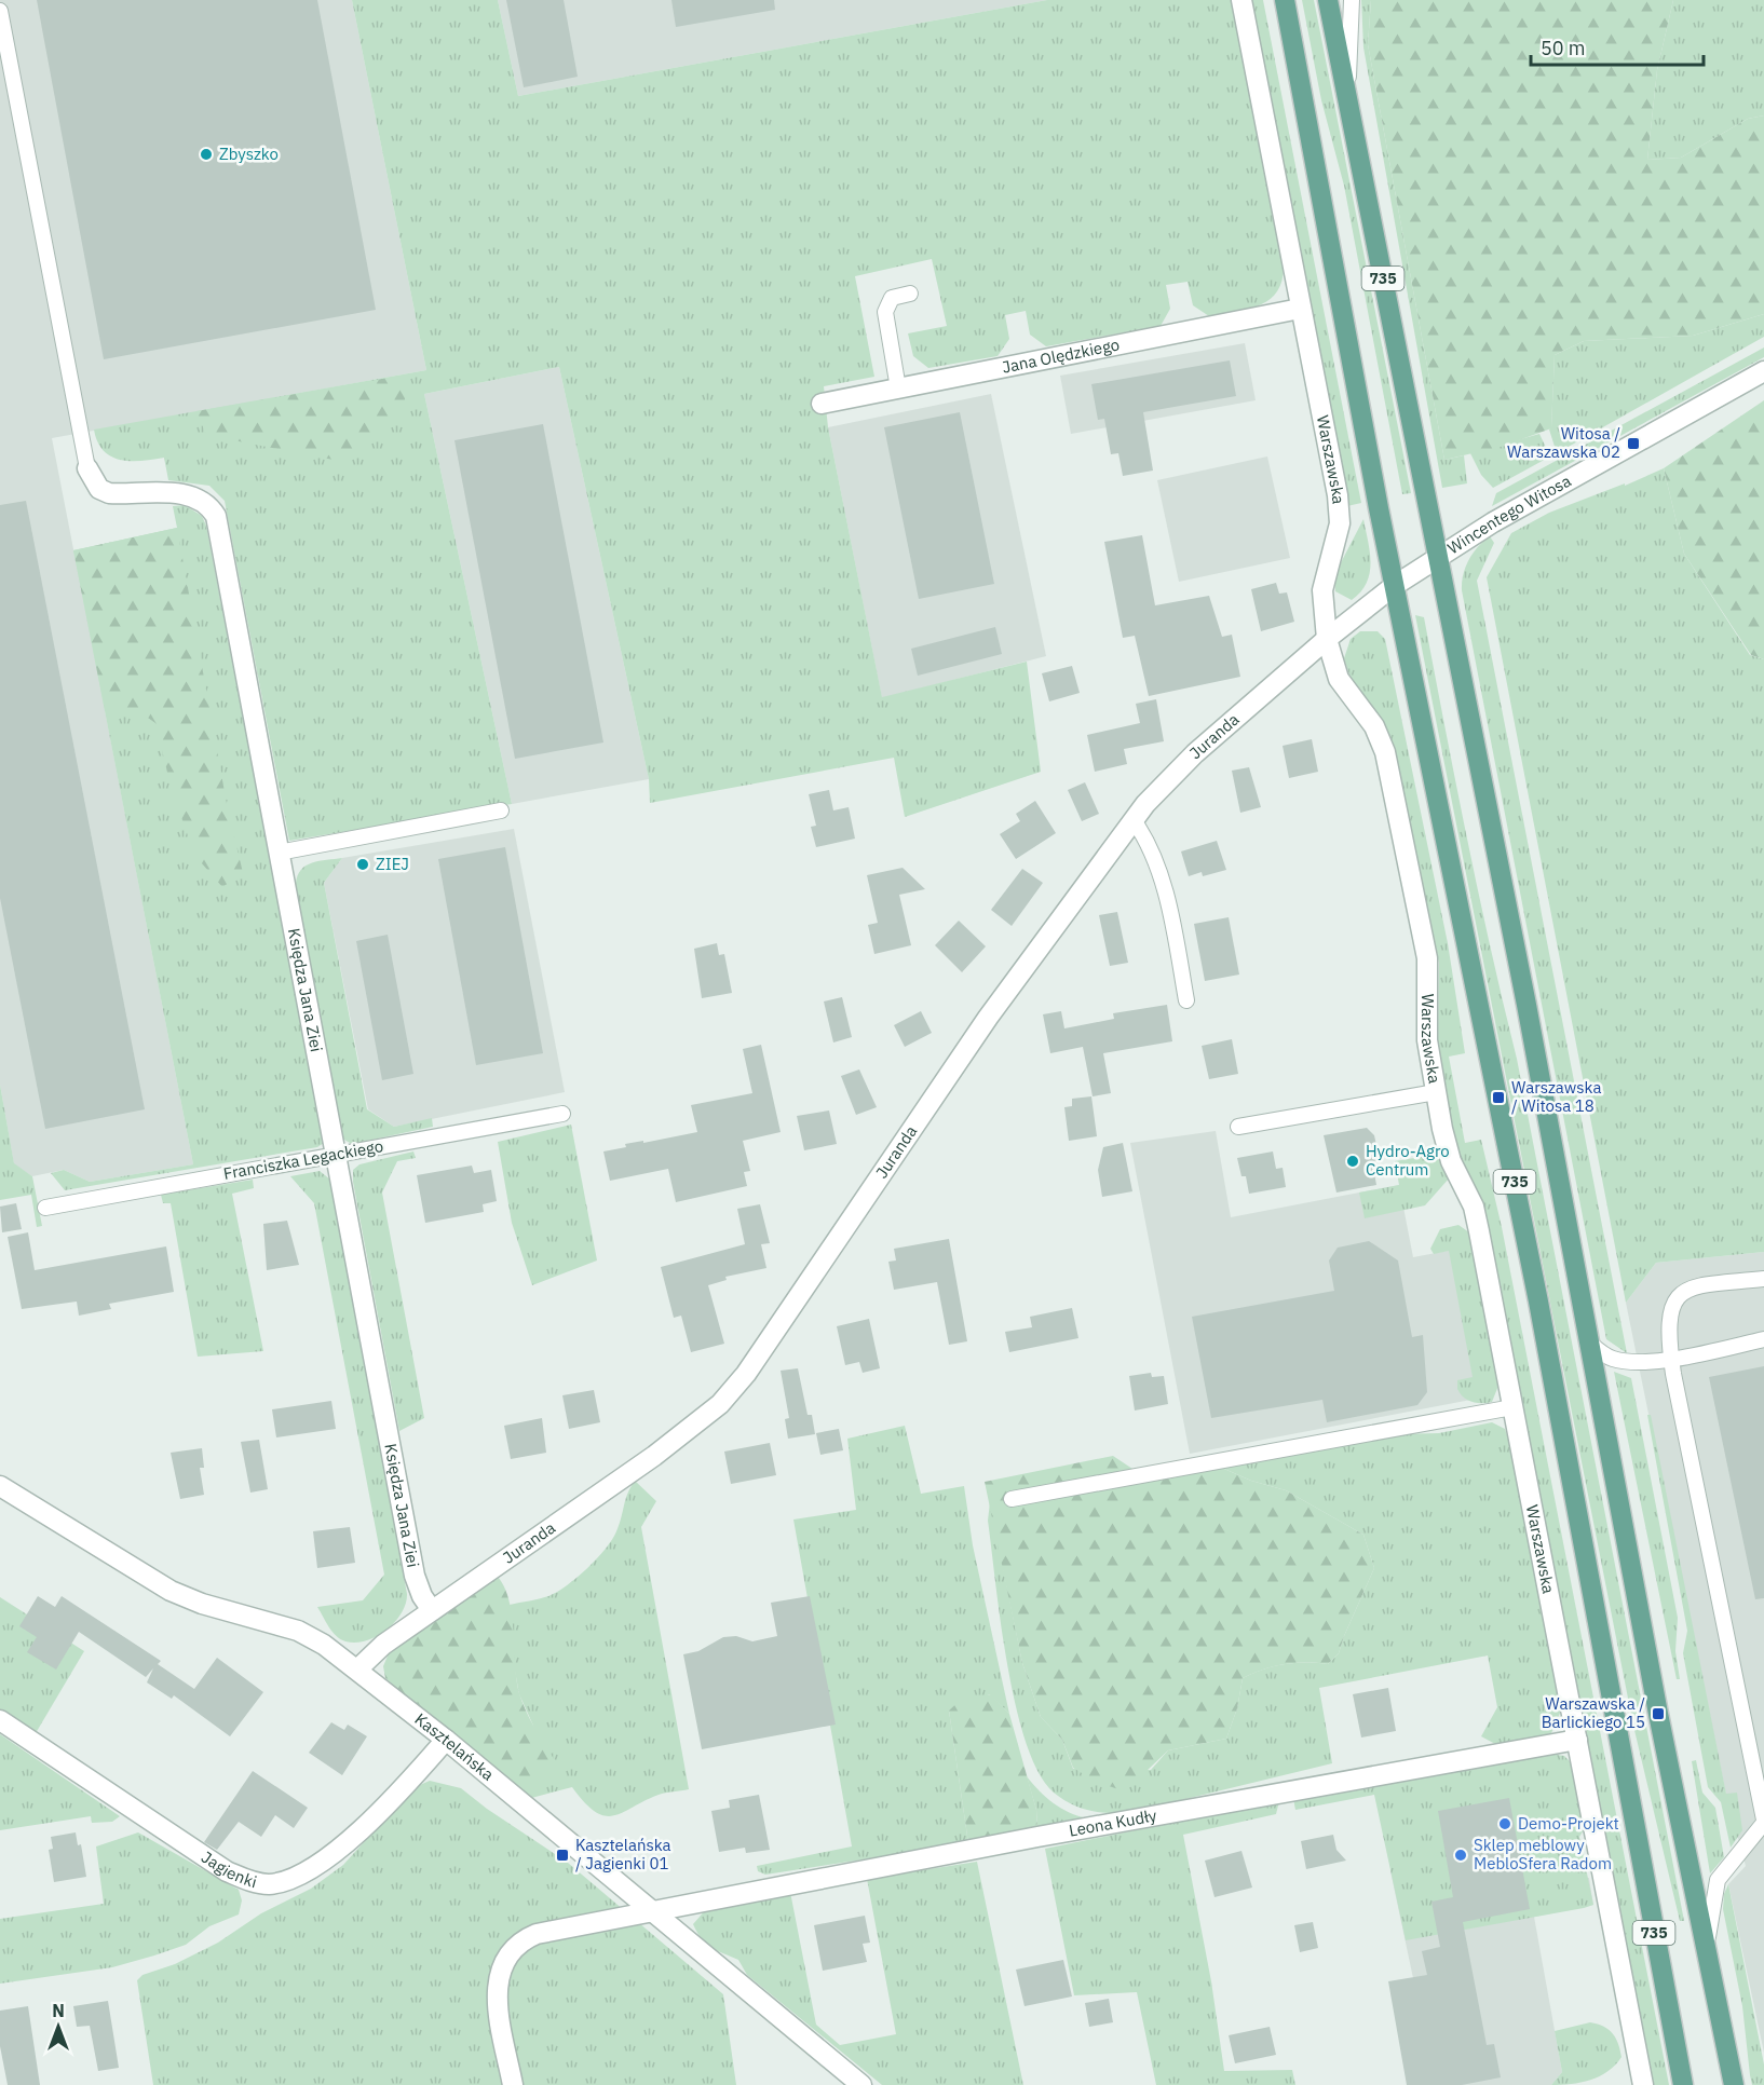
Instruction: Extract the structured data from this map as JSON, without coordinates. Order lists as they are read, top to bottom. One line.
{"streets":{"main road":["735"],"street":["Jana Olędzkiego","Warszawska","Wincentego Witosa","Juranda","Księdza Jana Ziei","Kasztelańska","Leona Kudły","Jagienki"],"lane":["Franciszka Legackiego"]},"crossings":[["735","Wincentego Witosa"],["735","Juranda"],["Jana Olędzkiego","Warszawska"],["Warszawska","Juranda"],["Warszawska","Leona Kudły"],["Wincentego Witosa","Juranda"],["Juranda","Księdza Jana Ziei"],["Juranda","Kasztelańska"],["Księdza Jana Ziei","Franciszka Legackiego"],["Kasztelańska","Leona Kudły"],["Kasztelańska","Jagienki"]],"places":{"other":["Zbyszko","ZIEJ","Hydro-Agro Centrum","Demo-Projekt","Sklep meblowy MebloSfera Radom"],"transit":["Witosa / Warszawska 02","Warszawska / Witosa 18","Warszawska / Barlickiego 15","Kasztelańska / Jagienki 01"]},"scale_bar":"50 m","north":"top"}
